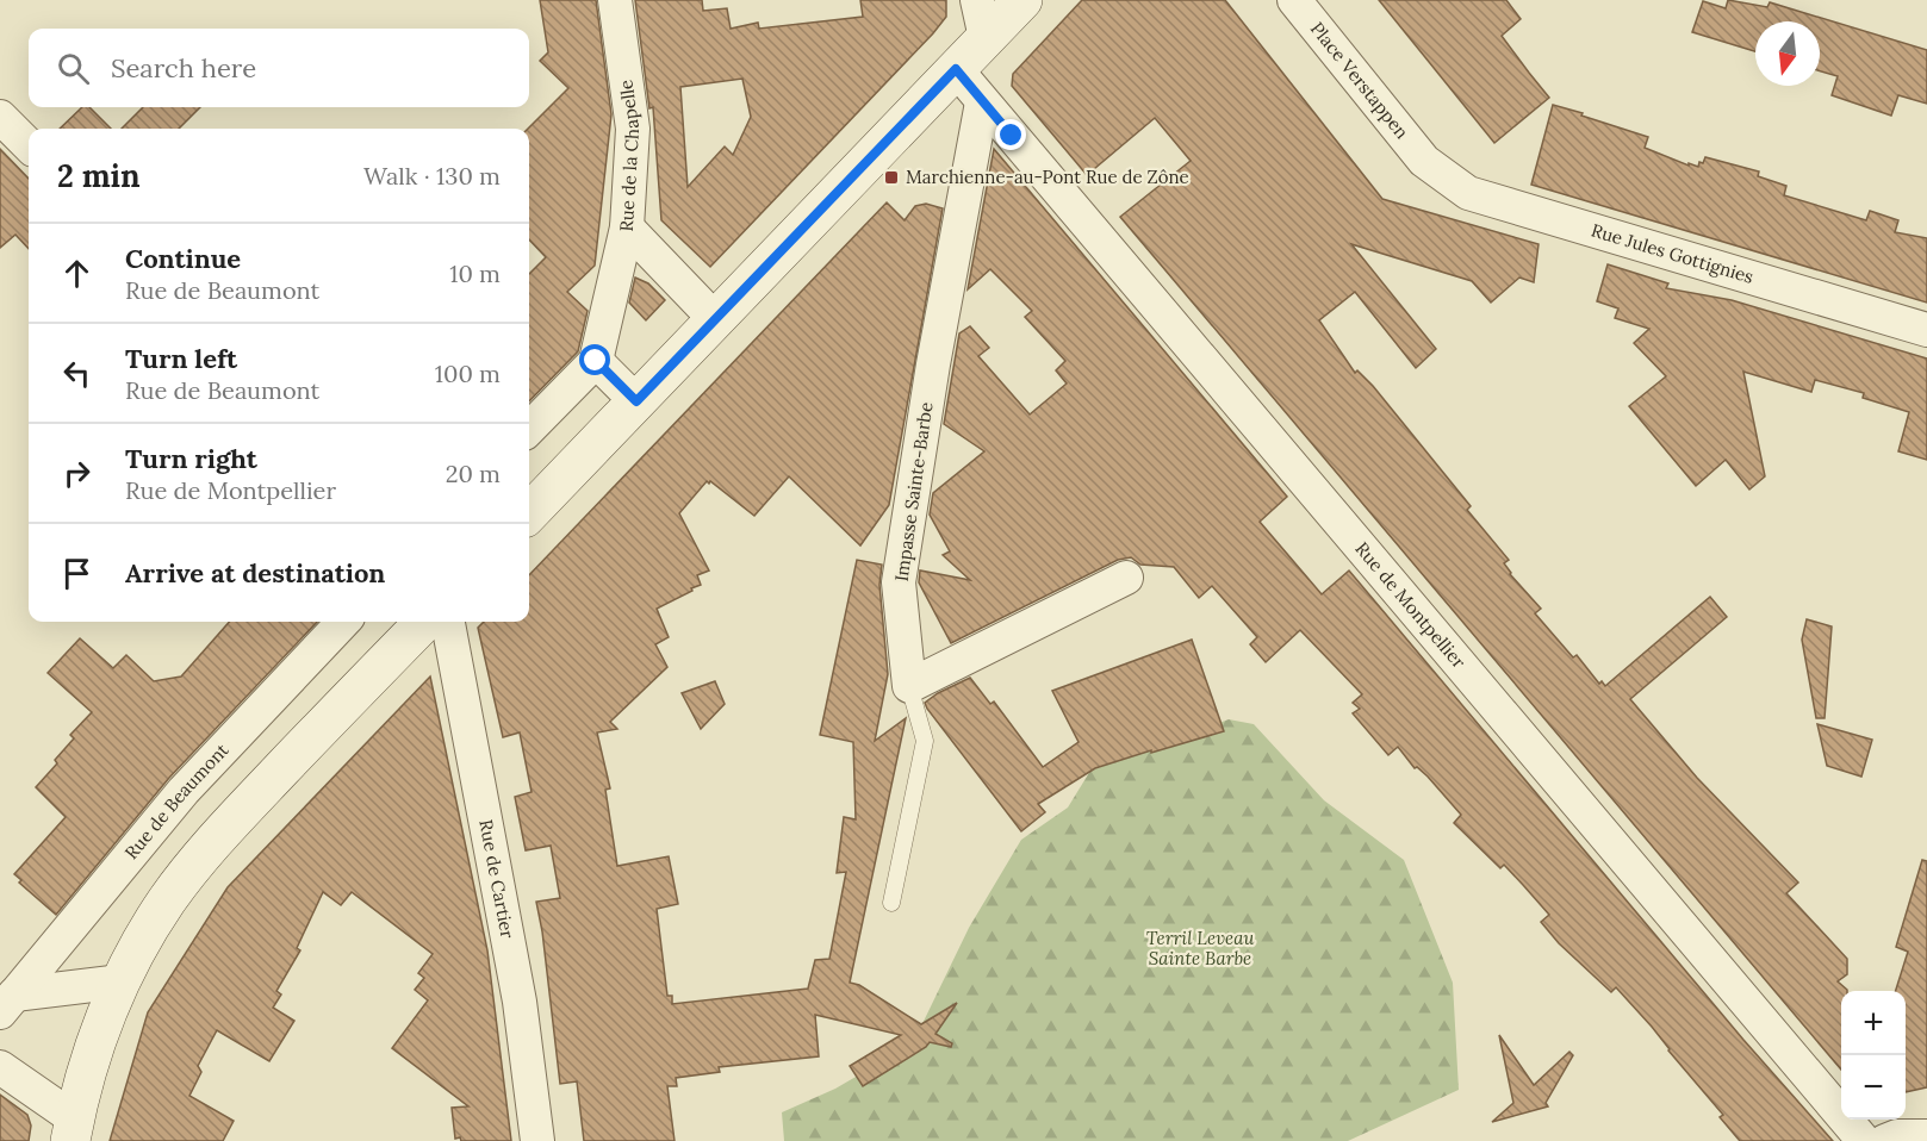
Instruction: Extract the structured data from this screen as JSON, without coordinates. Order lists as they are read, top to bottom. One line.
{"streets":{"street":["Place Verstappen","Rue de la Chapelle","Rue Jules Gottignies","Impasse Sainte-Barbe","Rue de Montpellier","Rue de Beaumont","Rue de Cartier"]},"crossings":[["Place Verstappen","Rue Jules Gottignies"],["Impasse Sainte-Barbe","Rue de Montpellier"]],"parks":["Terril Leveau Sainte Barbe"],"places":{"transit":["Marchienne-au-Pont Rue de Zône"]},"north":"bottom","page":{"search":"Search here","heading":["2 min","Walk · 130 m"],"list":[["Continue","Rue de Beaumont","10 m"],["Turn left","Rue de Beaumont","100 m"],["Turn right","Rue de Montpellier","20 m"],"Arrive at destination"],"map_buttons":["+","−"]}}
